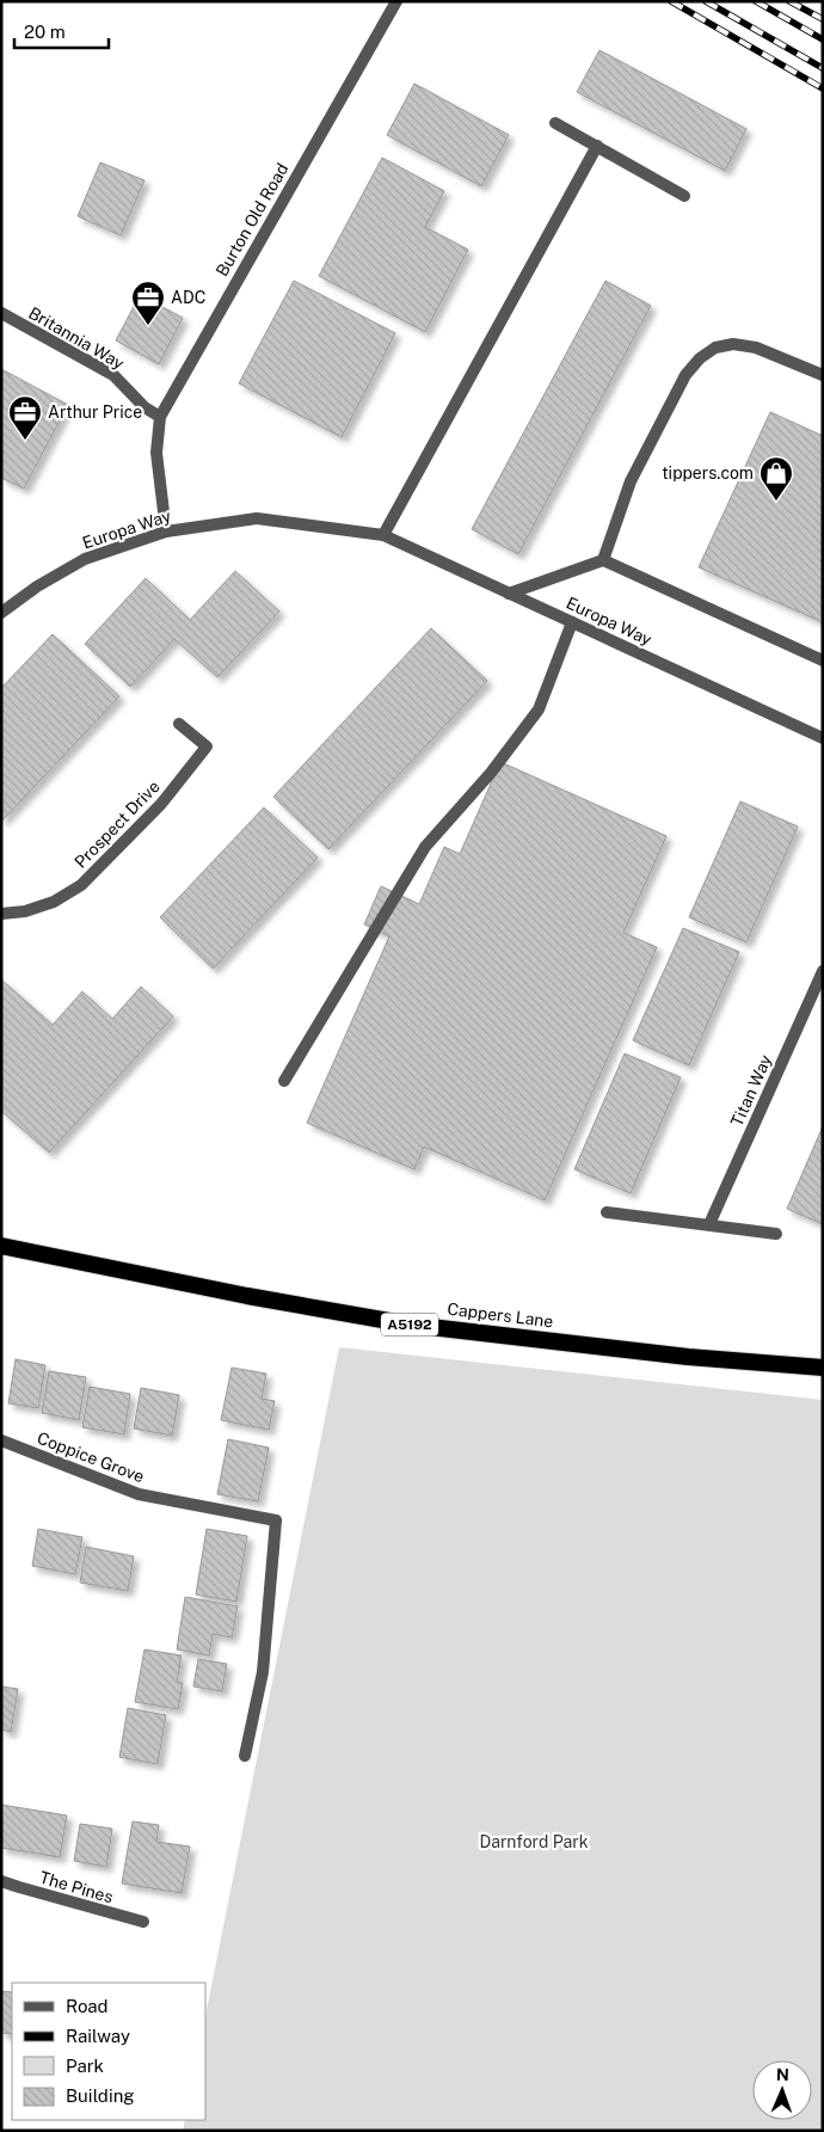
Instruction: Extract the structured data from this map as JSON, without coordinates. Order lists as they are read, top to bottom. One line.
{"streets":{"highway":["Cappers Lane","A5192"],"street":["Burton Old Road","Britannia Way","Europa Way","Prospect Drive","Titan Way","Coppice Grove","The Pines"]},"crossings":[["Burton Old Road","Britannia Way"],["Burton Old Road","Europa Way"]],"parks":["Darnford Park"],"places":{"office":["ADC","Arthur Price"],"shop":["tippers.com"]},"legend":["Road","Railway","Park","Building"],"scale_bar":"20 m","north":"top"}
